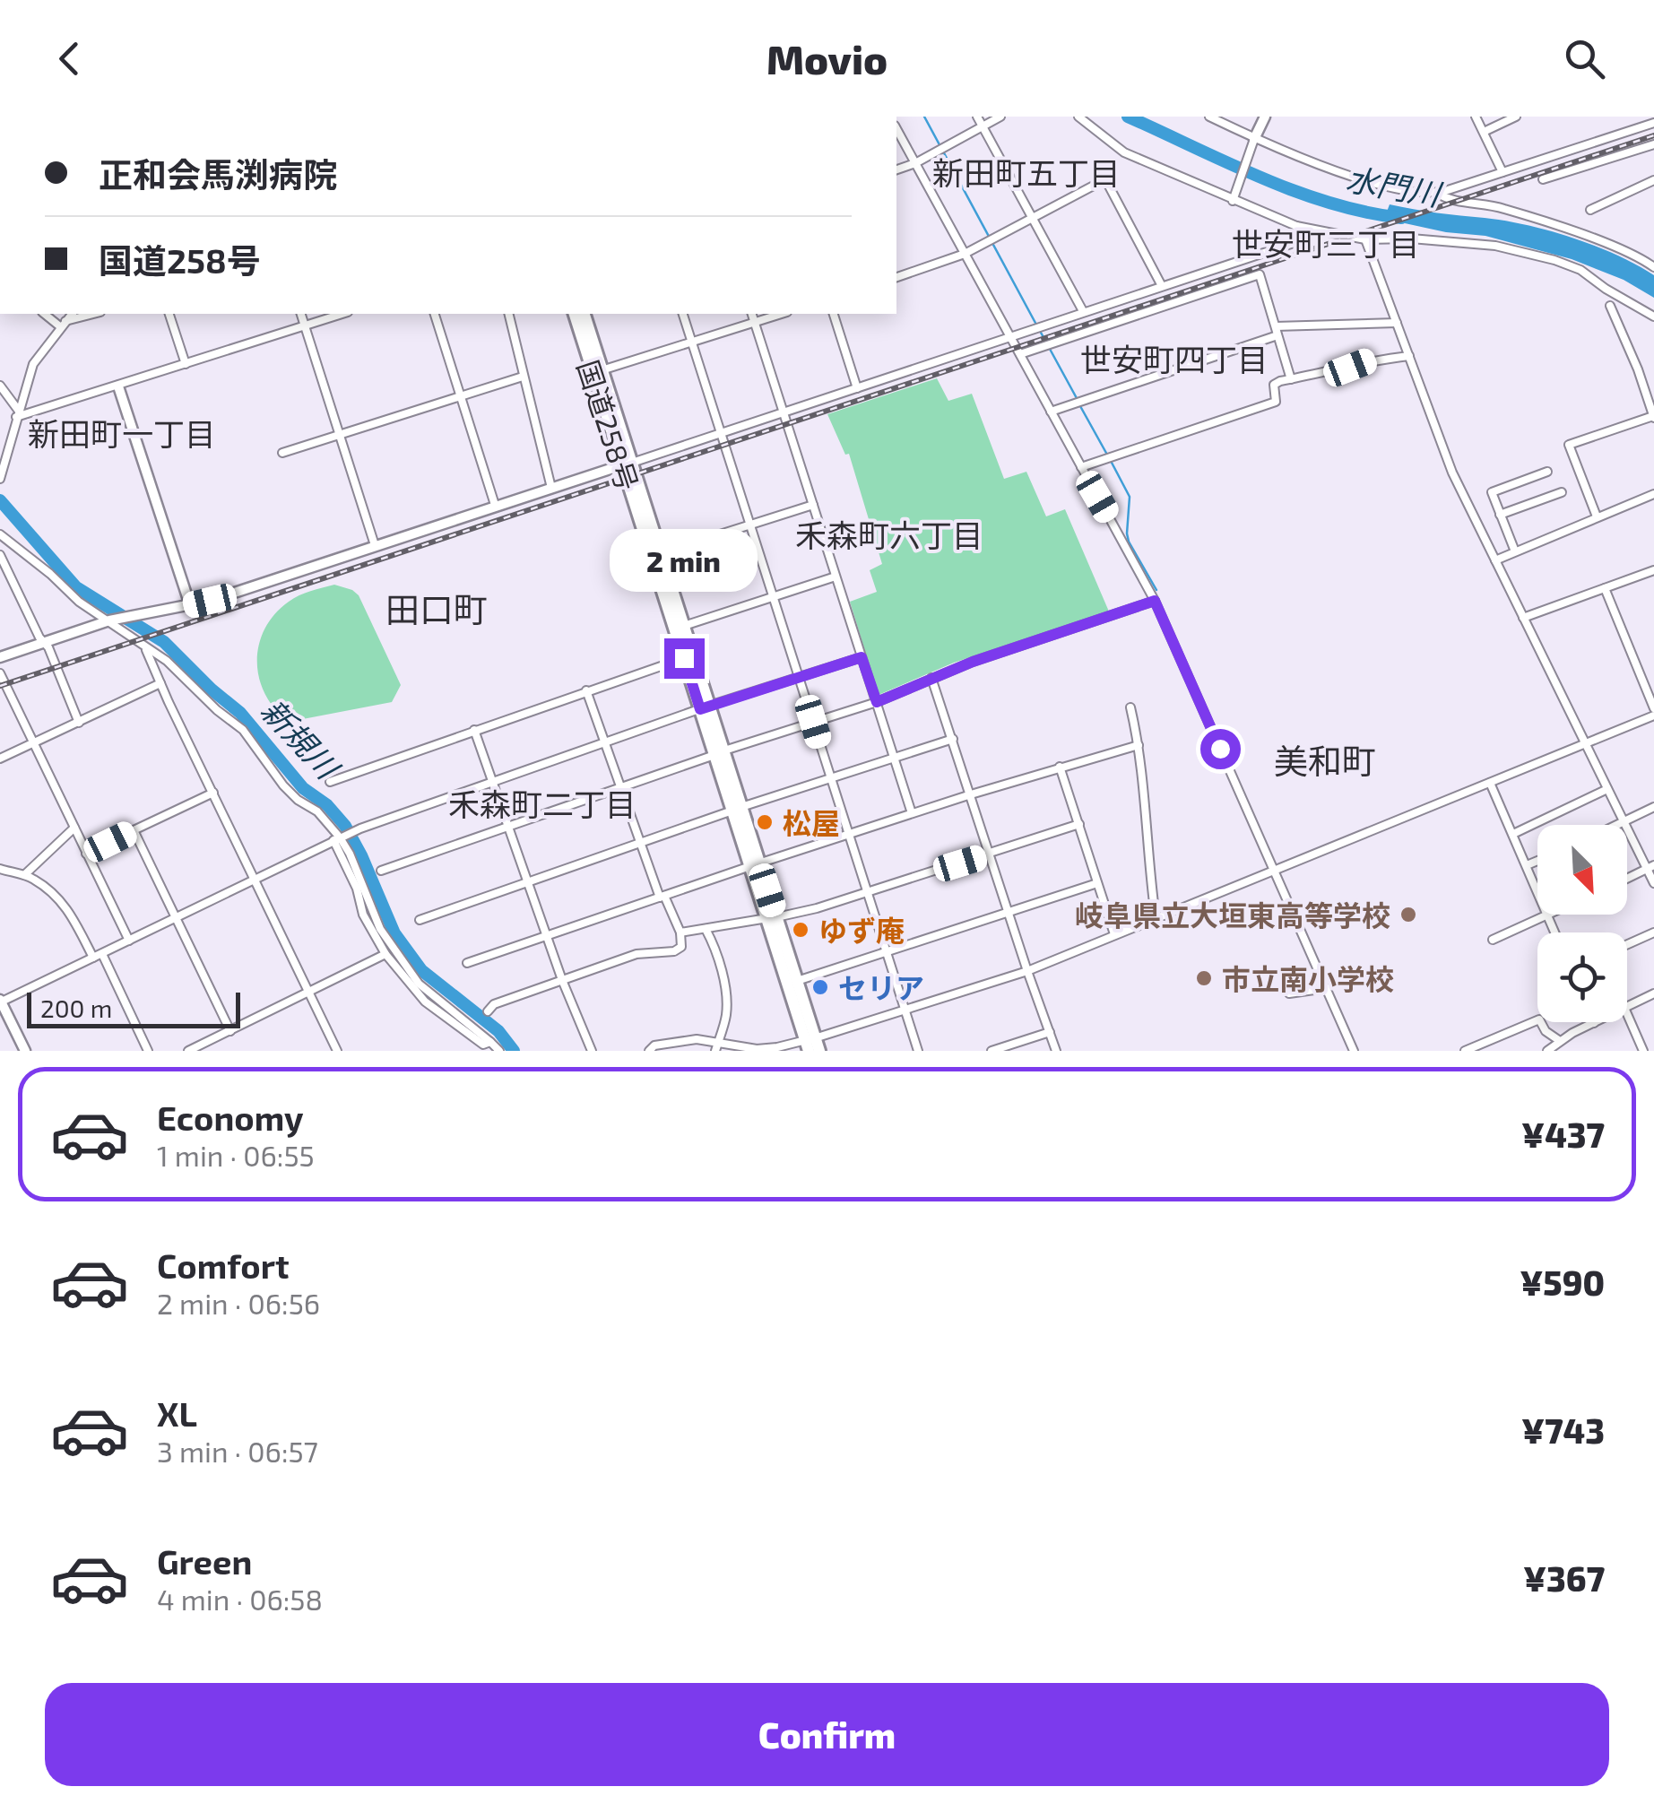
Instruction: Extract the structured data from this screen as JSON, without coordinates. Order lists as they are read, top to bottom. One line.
{"streets":{"highway":["国道258号"]},"districts":["新田町五丁目","世安町三丁目","世安町四丁目","新田町一丁目","禾森町六丁目","田口町","美和町","禾森町二丁目"],"water":["水門川","新規川"],"places":["松屋","岐阜県立大垣東高等学校","ゆず庵","市立南小学校","セリア"],"scale_bar":"200 m","north":"bottom right","page":{"header":"Movio","banner":["正和会馬渕病院","国道258号"],"bubble":"2 min","scale":"200 m","list":[{"name":"Economy","note":"1 min · 06:55","value":"¥437"},{"name":"Comfort","note":"2 min · 06:56","value":"¥590"},{"name":"XL","note":"3 min · 06:57","value":"¥743"},{"name":"Green","note":"4 min · 06:58","value":"¥367"}],"buttons":"Confirm"}}
